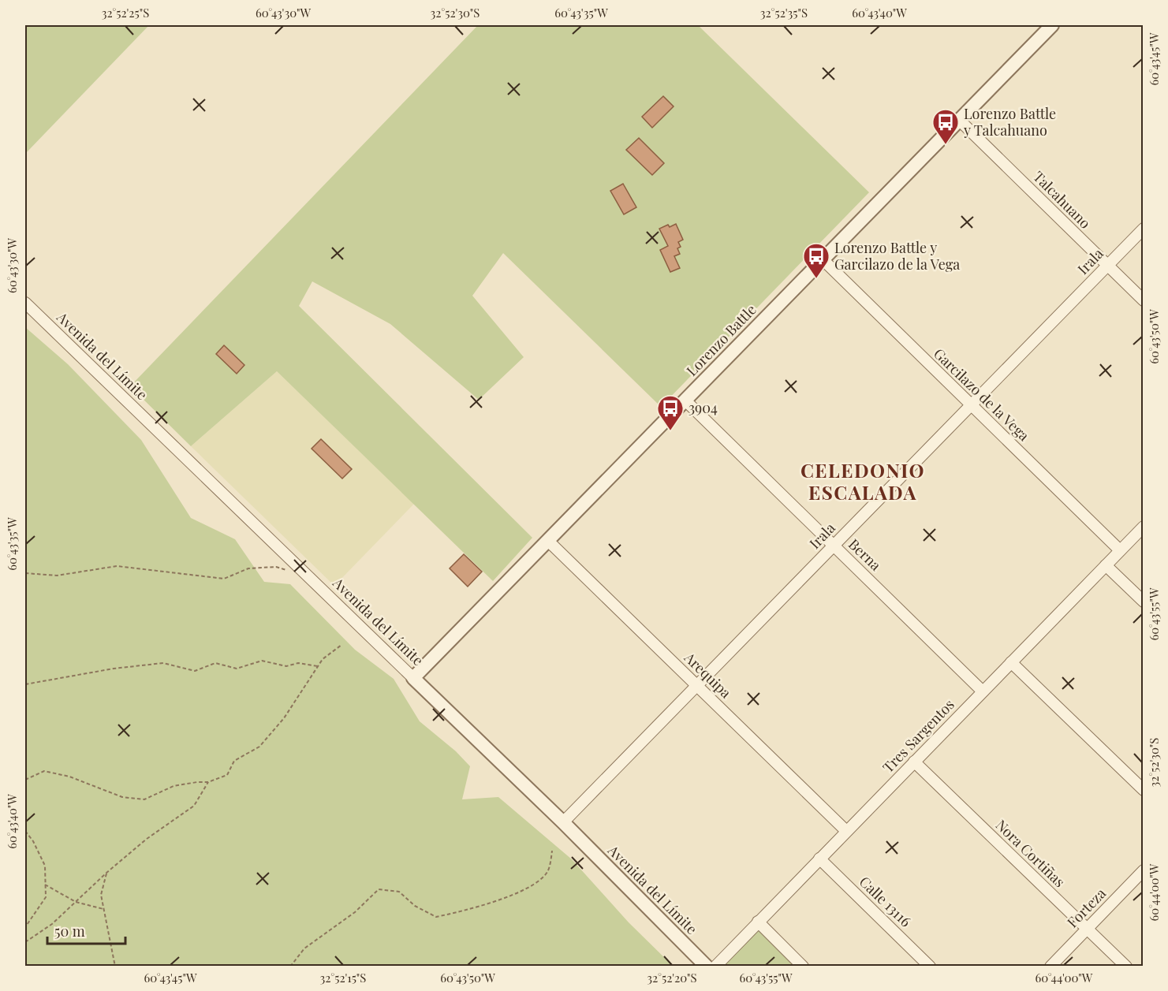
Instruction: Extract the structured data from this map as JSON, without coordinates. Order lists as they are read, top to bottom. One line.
{"streets":{"street":["Talcahuano","Irala","Lorenzo Battle","Avenida del Límite","Garcilazo de la Vega","Berna","Arequipa","Tres Sargentos","Nora Cortiñas","Calle 13116","Forteza"]},"crossings":[["Talcahuano","Irala"],["Talcahuano","Lorenzo Battle"],["Irala","Avenida del Límite"],["Irala","Garcilazo de la Vega"],["Irala","Berna"],["Irala","Arequipa"],["Lorenzo Battle","Avenida del Límite"],["Lorenzo Battle","Garcilazo de la Vega"],["Lorenzo Battle","Berna"],["Lorenzo Battle","Arequipa"],["Garcilazo de la Vega","Tres Sargentos"],["Berna","Tres Sargentos"],["Arequipa","Tres Sargentos"],["Tres Sargentos","Nora Cortiñas"],["Tres Sargentos","Calle 13116"],["Nora Cortiñas","Forteza"]],"districts":["CELEDONIO ESCALADA"],"places":{"bus stop":["Lorenzo Battle y Talcahuano","Lorenzo Battle y Garcilazo de la Vega","3904"]},"scale_bar":"50 m","coordinates":["32°52'25\"S","60°43'30\"W","32°52'30\"S","60°43'35\"W","32°52'35\"S","60°43'40\"W","60°43'45\"W","60°43'50\"W","60°43'55\"W","60°44'00\"W","32°52'15\"S","32°52'20\"S"]}
